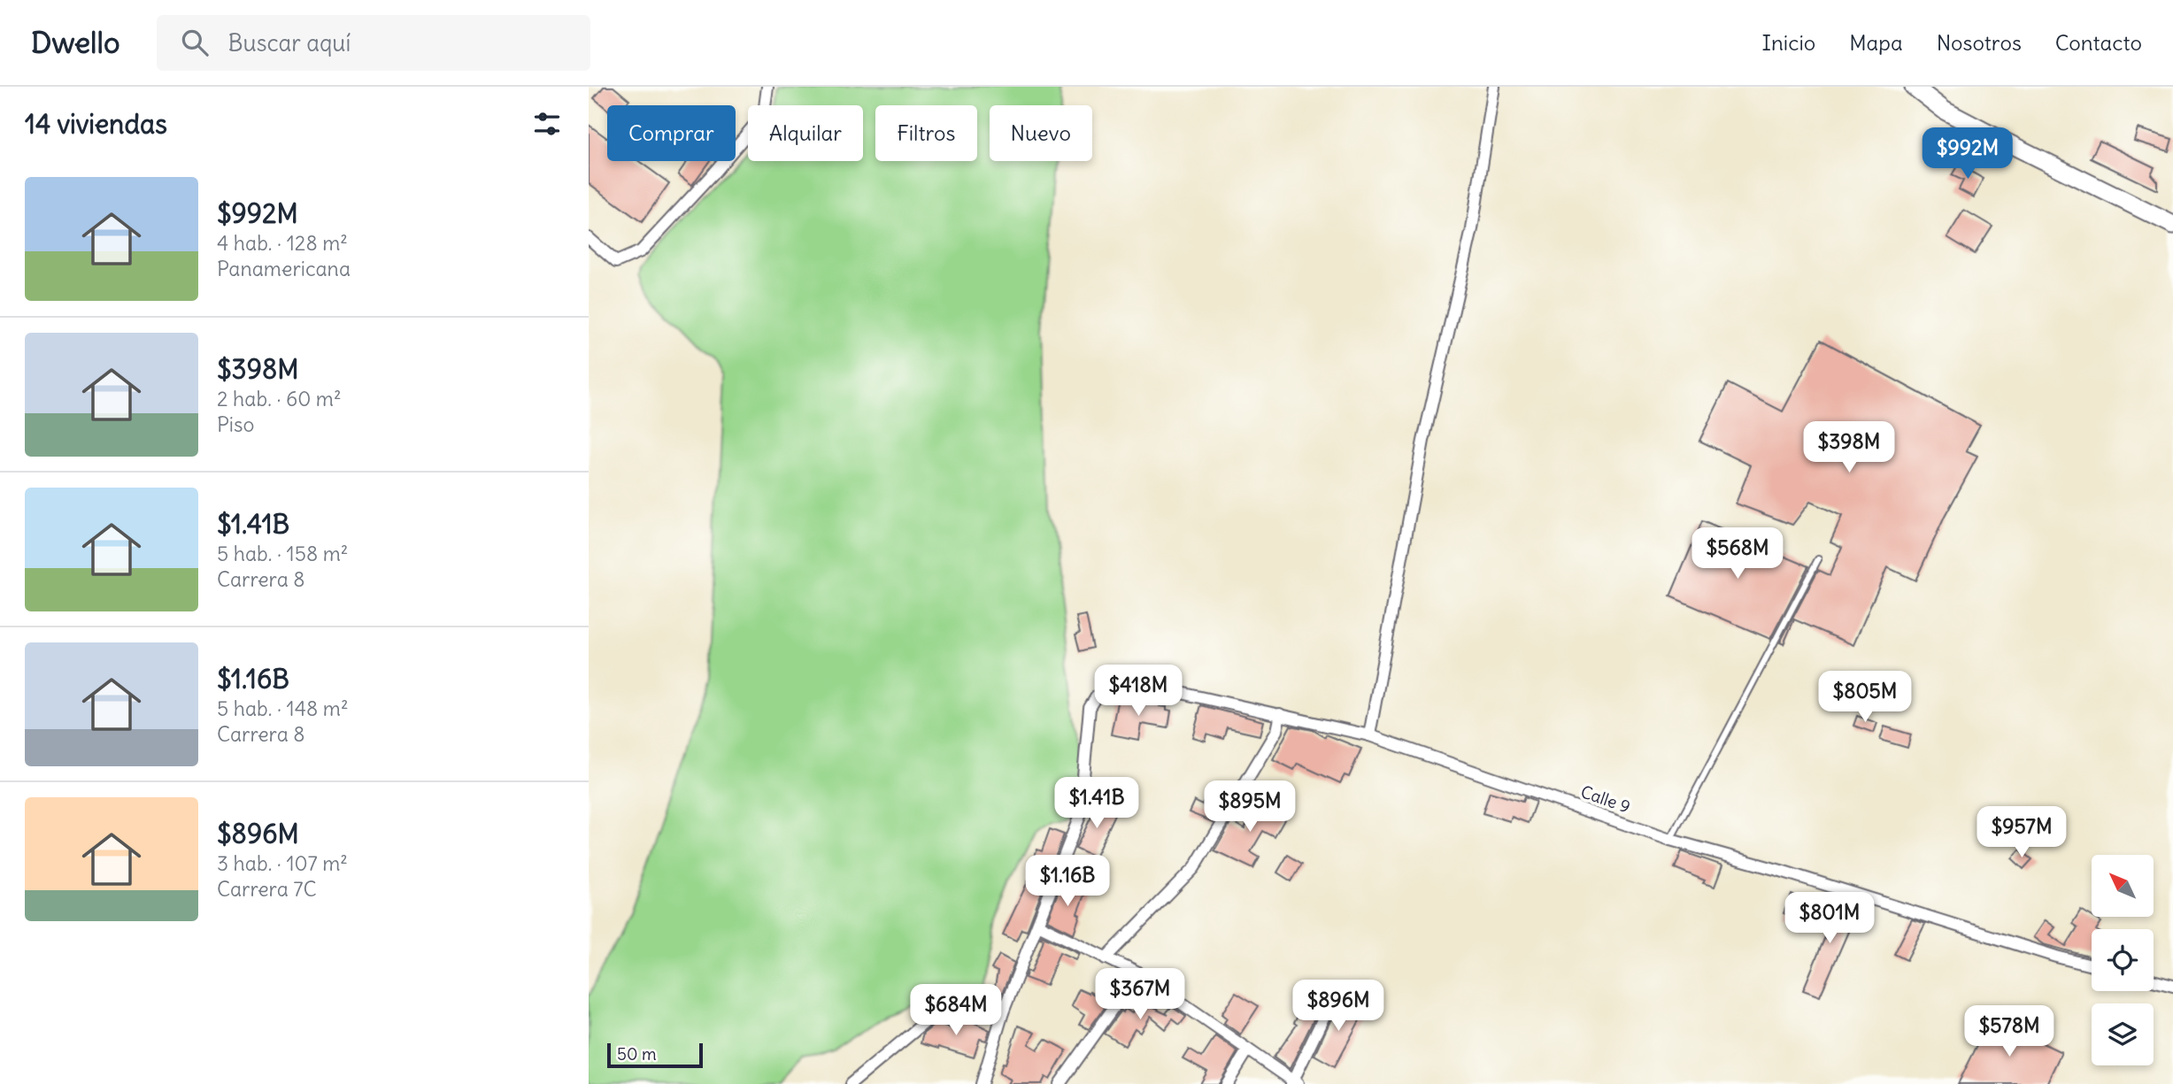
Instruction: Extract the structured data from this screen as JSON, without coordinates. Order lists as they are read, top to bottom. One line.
{"streets":{"street":["Calle 9"]},"scale_bar":"50 m","north":"top left","page":{"header":"Dwello","search":"Buscar aquí","nav":["Inicio","Mapa","Nosotros","Contacto"],"heading":"14 viviendas","chip":["Comprar","Alquilar","Filtros","Nuevo"],"price":["$992M","$398M","$568M","$418M","$805M","$1.41B","$895M","$957M","$1.16B","$801M","$367M","$896M","$684M","$578M"],"list":[{"name":"$992M","note":"4 hab. · 128 m² · Panamericana"},{"name":"$398M","note":"2 hab. · 60 m² · Piso"},{"name":"$1.41B","note":"5 hab. · 158 m² · Carrera 8"},{"name":"$1.16B","note":"5 hab. · 148 m² · Carrera 8"},{"name":"$896M","note":"3 hab. · 107 m² · Carrera 7C"}],"scale":"50 m"}}
